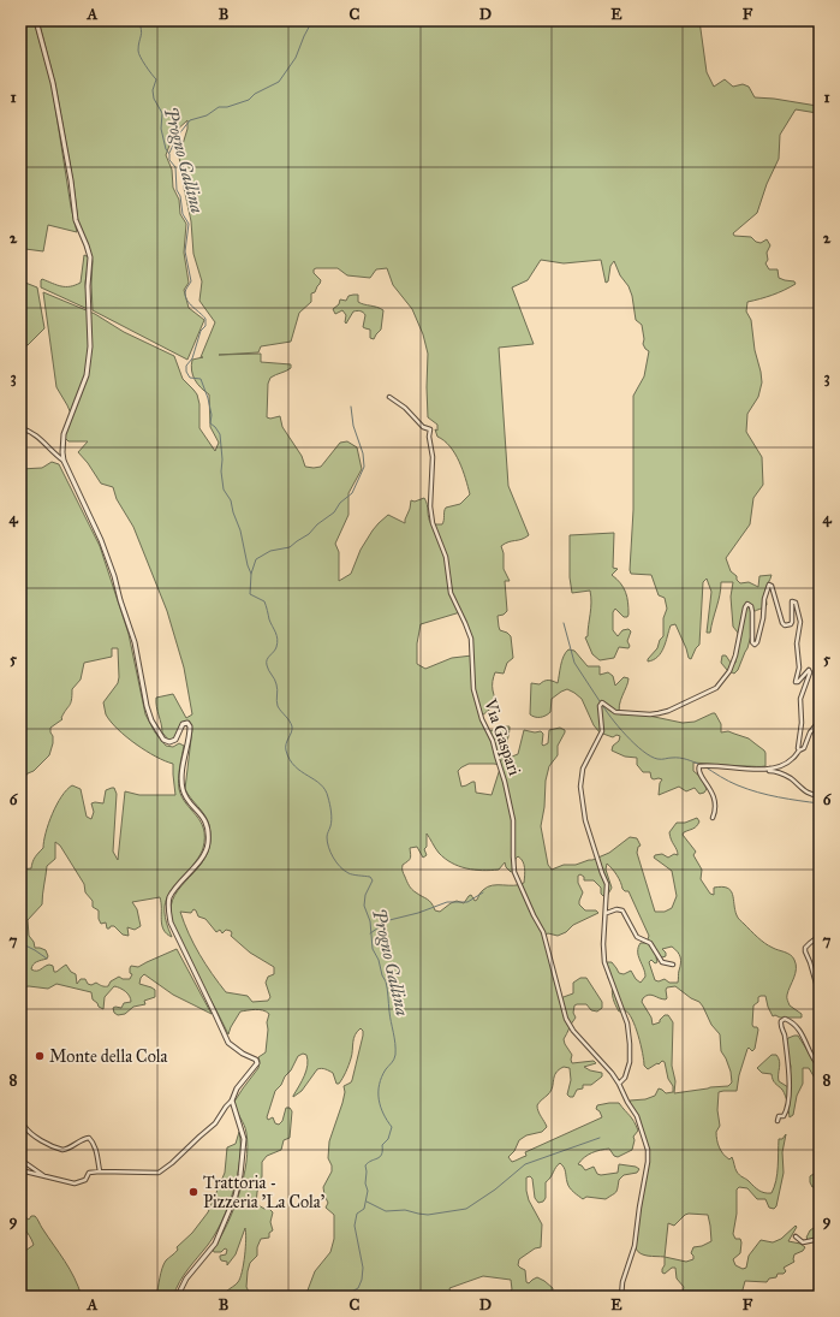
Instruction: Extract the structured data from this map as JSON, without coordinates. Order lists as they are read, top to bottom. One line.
{"streets":{"street":["Via Gaspari"]},"water":["Progno Gallina"],"places":["Monte della Cola","Trattoria - Pizzeria 'La Cola'"],"grid":{"columns":["A","B","C","D","E","F"],"rows":["1","2","3","4","5","6","7","8","9"]}}
